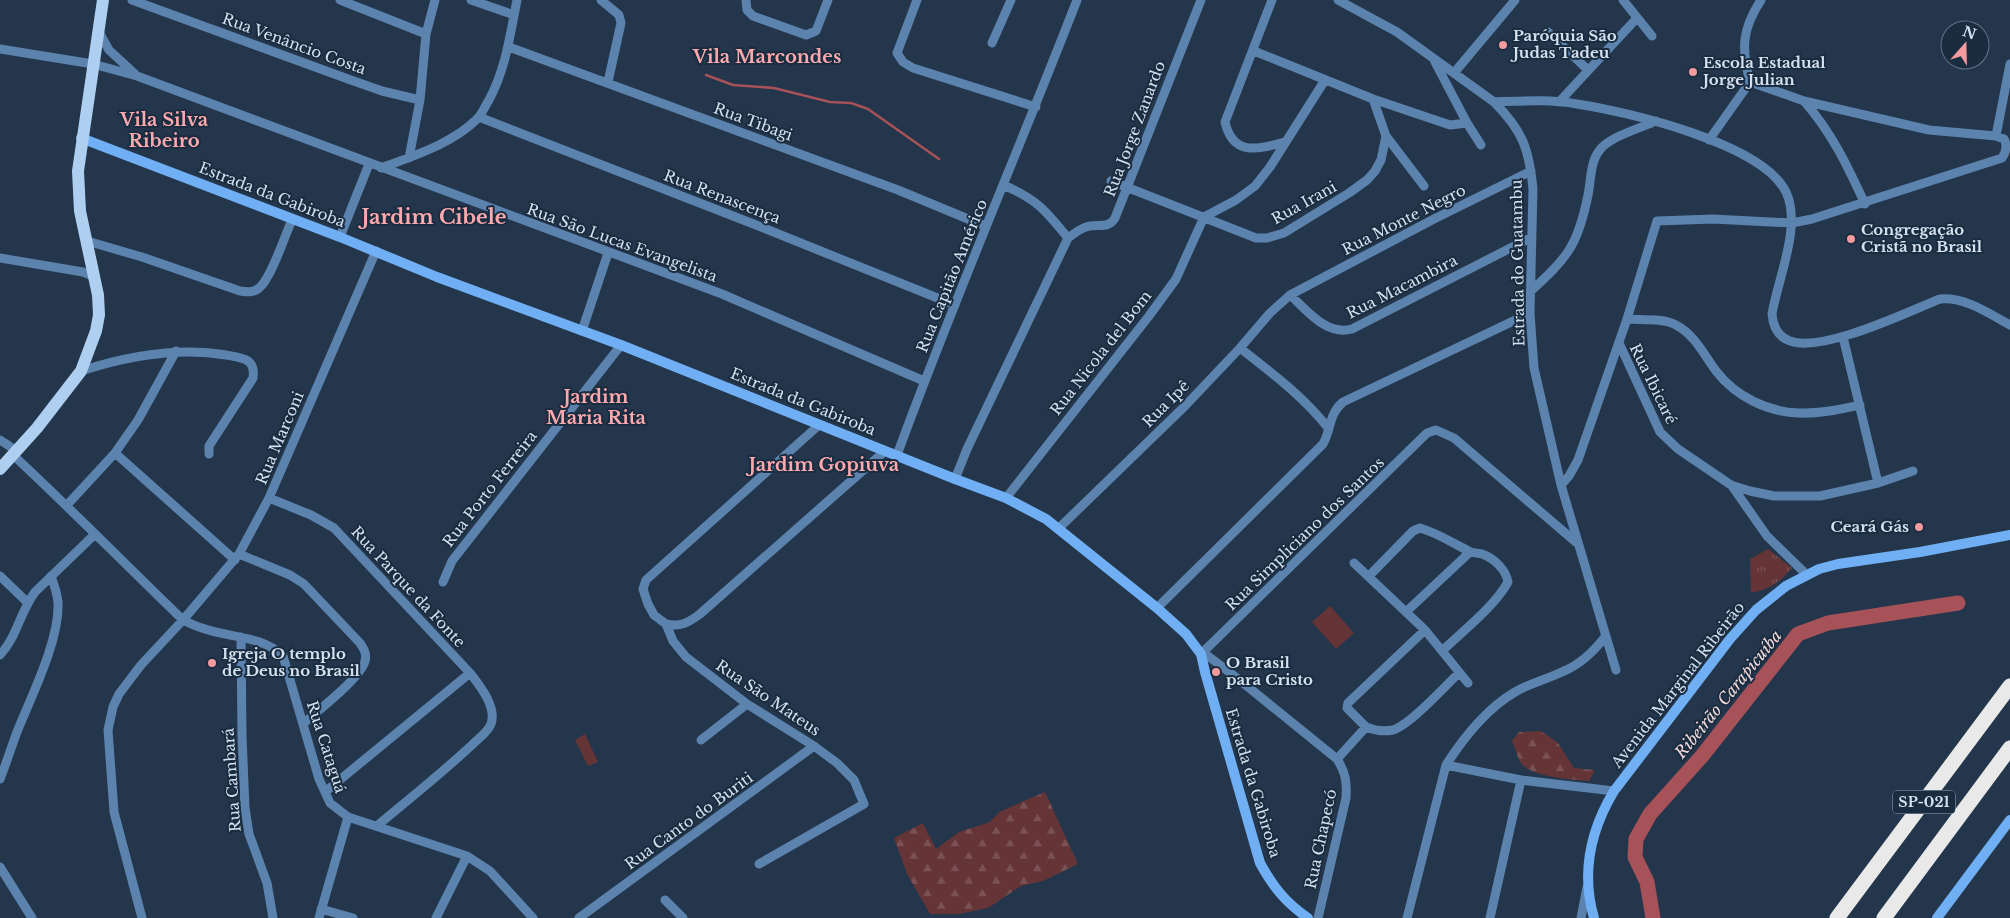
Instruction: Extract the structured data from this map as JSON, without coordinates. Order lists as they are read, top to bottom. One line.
{"streets":{"highway":["SP-021"],"main road":["Estrada da Gabiroba","Avenida Marginal Ribeirão"],"street":["Rua Venâncio Costa","Rua Tibagi","Rua Jorge Zanardo","Rua Renascença","Rua Irani","Rua Monte Negro","Rua São Lucas Evangelista","Estrada do Guatambu","Rua Capitão Américo","Rua Macambira","Rua Nicola del Bom","Rua Ibicaré","Rua Ipê","Rua Marconi","Rua Porto Ferreira","Rua Simpliciano dos Santos","Rua Parque da Fonte","Rua São Mateus","Rua Cataguá","Rua Cambará","Rua Canto do Buriti","Rua Chapecó"]},"crossings":[["Rua Tibagi","Rua Capitão Américo"],["Rua Jorge Zanardo","Rua Irani"],["Estrada da Gabiroba","Rua Capitão Américo"],["Estrada da Gabiroba","Rua Nicola del Bom"],["Estrada da Gabiroba","Rua Ipê"],["Estrada da Gabiroba","Rua Marconi"],["Estrada da Gabiroba","Rua Porto Ferreira"],["Estrada da Gabiroba","Rua Simpliciano dos Santos"],["Estrada da Gabiroba","Rua São Mateus"],["Estrada da Gabiroba","Rua Chapecó"],["Rua Renascença","Rua Capitão Américo"],["Rua Irani","Rua Nicola del Bom"],["Rua Monte Negro","Estrada do Guatambu"],["Rua Monte Negro","Rua Macambira"],["Rua Monte Negro","Rua Ipê"],["Rua São Lucas Evangelista","Rua Capitão Américo"],["Estrada do Guatambu","Rua Macambira"],["Estrada do Guatambu","Rua Simpliciano dos Santos"],["Rua Macambira","Rua Ipê"],["Rua Marconi","Rua Parque da Fonte"],["Rua Marconi","Rua Cataguá"],["Rua Simpliciano dos Santos","Rua Chapecó"],["Rua Parque da Fonte","Rua Cataguá"],["Rua São Mateus","Rua Canto do Buriti"],["Rua Cataguá","Rua Cambará"]],"districts":["Vila Marcondes","Vila Silva Ribeiro","Jardim Cibele","Jardim Maria Rita","Jardim Gopiuva"],"water":["Ribeirão Carapicuíba"],"places":["Paróquia São Judas Tadeu","Escola Estadual Jorge Julian","Congregação Cristã no Brasil","Ceará Gás","Igreja O templo de Deus no Brasil","O Brasil para Cristo"],"north":"top"}
